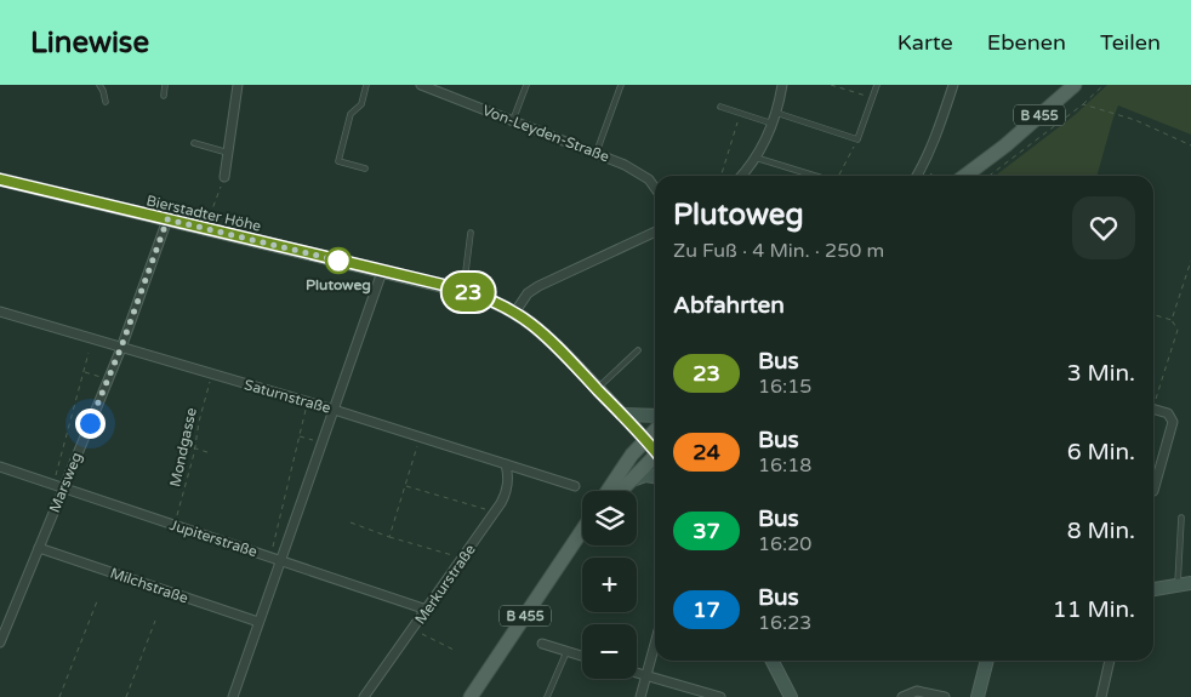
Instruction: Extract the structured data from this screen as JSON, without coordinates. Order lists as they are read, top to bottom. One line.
{"streets":{"main road":["B 455","Bierstadter Höhe"],"street":["Von-Leyden-Straße","Saturnstraße","Marsweg","Jupiterstraße","Merkurstraße","Milchstraße"],"path":["Mondgasse"]},"crossings":[["Bierstadter Höhe","Marsweg"],["Saturnstraße","Mondgasse"],["Saturnstraße","Marsweg"],["Saturnstraße","Merkurstraße"],["Mondgasse","Jupiterstraße"],["Marsweg","Jupiterstraße"],["Marsweg","Milchstraße"],["Jupiterstraße","Merkurstraße"]],"places":["Plutoweg"],"lines":["bus line 23"],"page":{"header":"Linewise","nav":["Karte","Ebenen","Teilen"],"on_map":"23","heading":[["Plutoweg","Zu Fuß · 4 Min. · 250 m"],"Abfahrten"],"list":[{"mark":"23","name":"Bus","note":"16:15","value":"3 Min."},{"mark":"24","name":"Bus","note":"16:18","value":"6 Min."},{"mark":"37","name":"Bus","note":"16:20","value":"8 Min."},{"mark":"17","name":"Bus","note":"16:23","value":"11 Min."}],"map_buttons":["+","−"]}}
